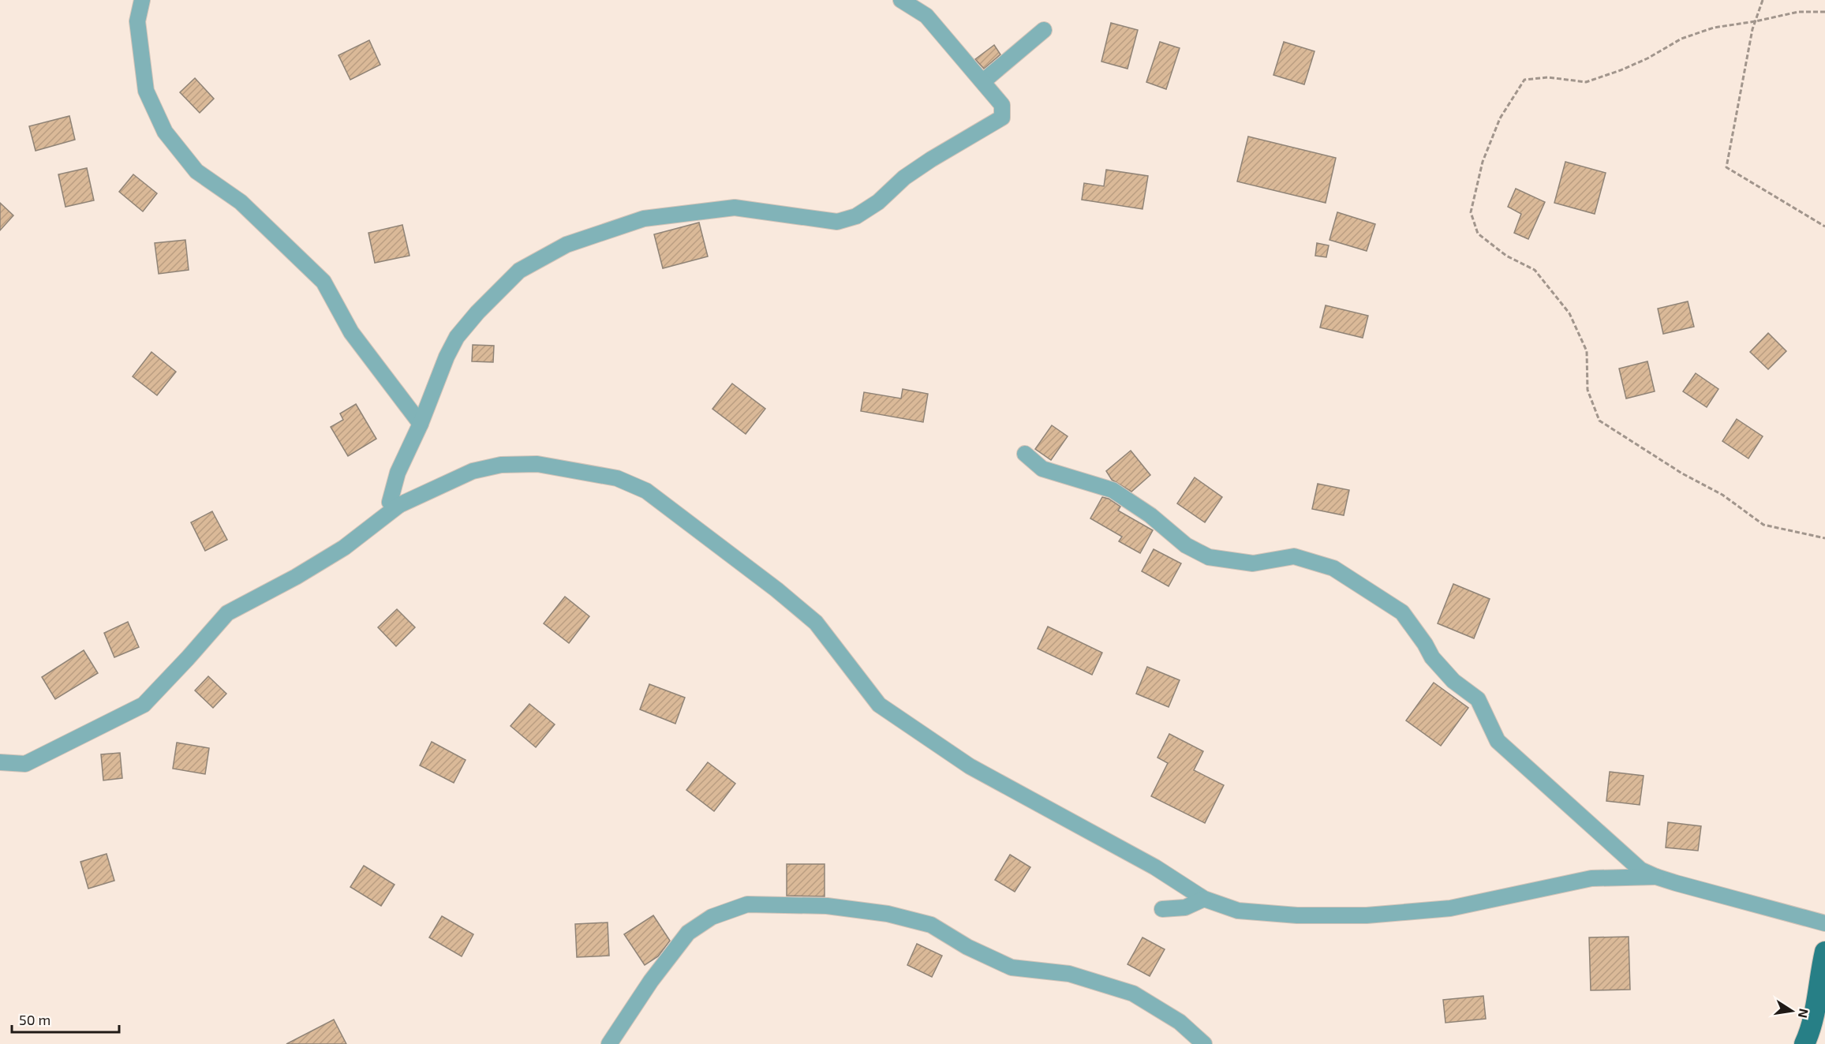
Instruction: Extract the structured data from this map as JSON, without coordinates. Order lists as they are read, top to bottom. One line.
{"scale_bar":"50 m","north":"right"}
